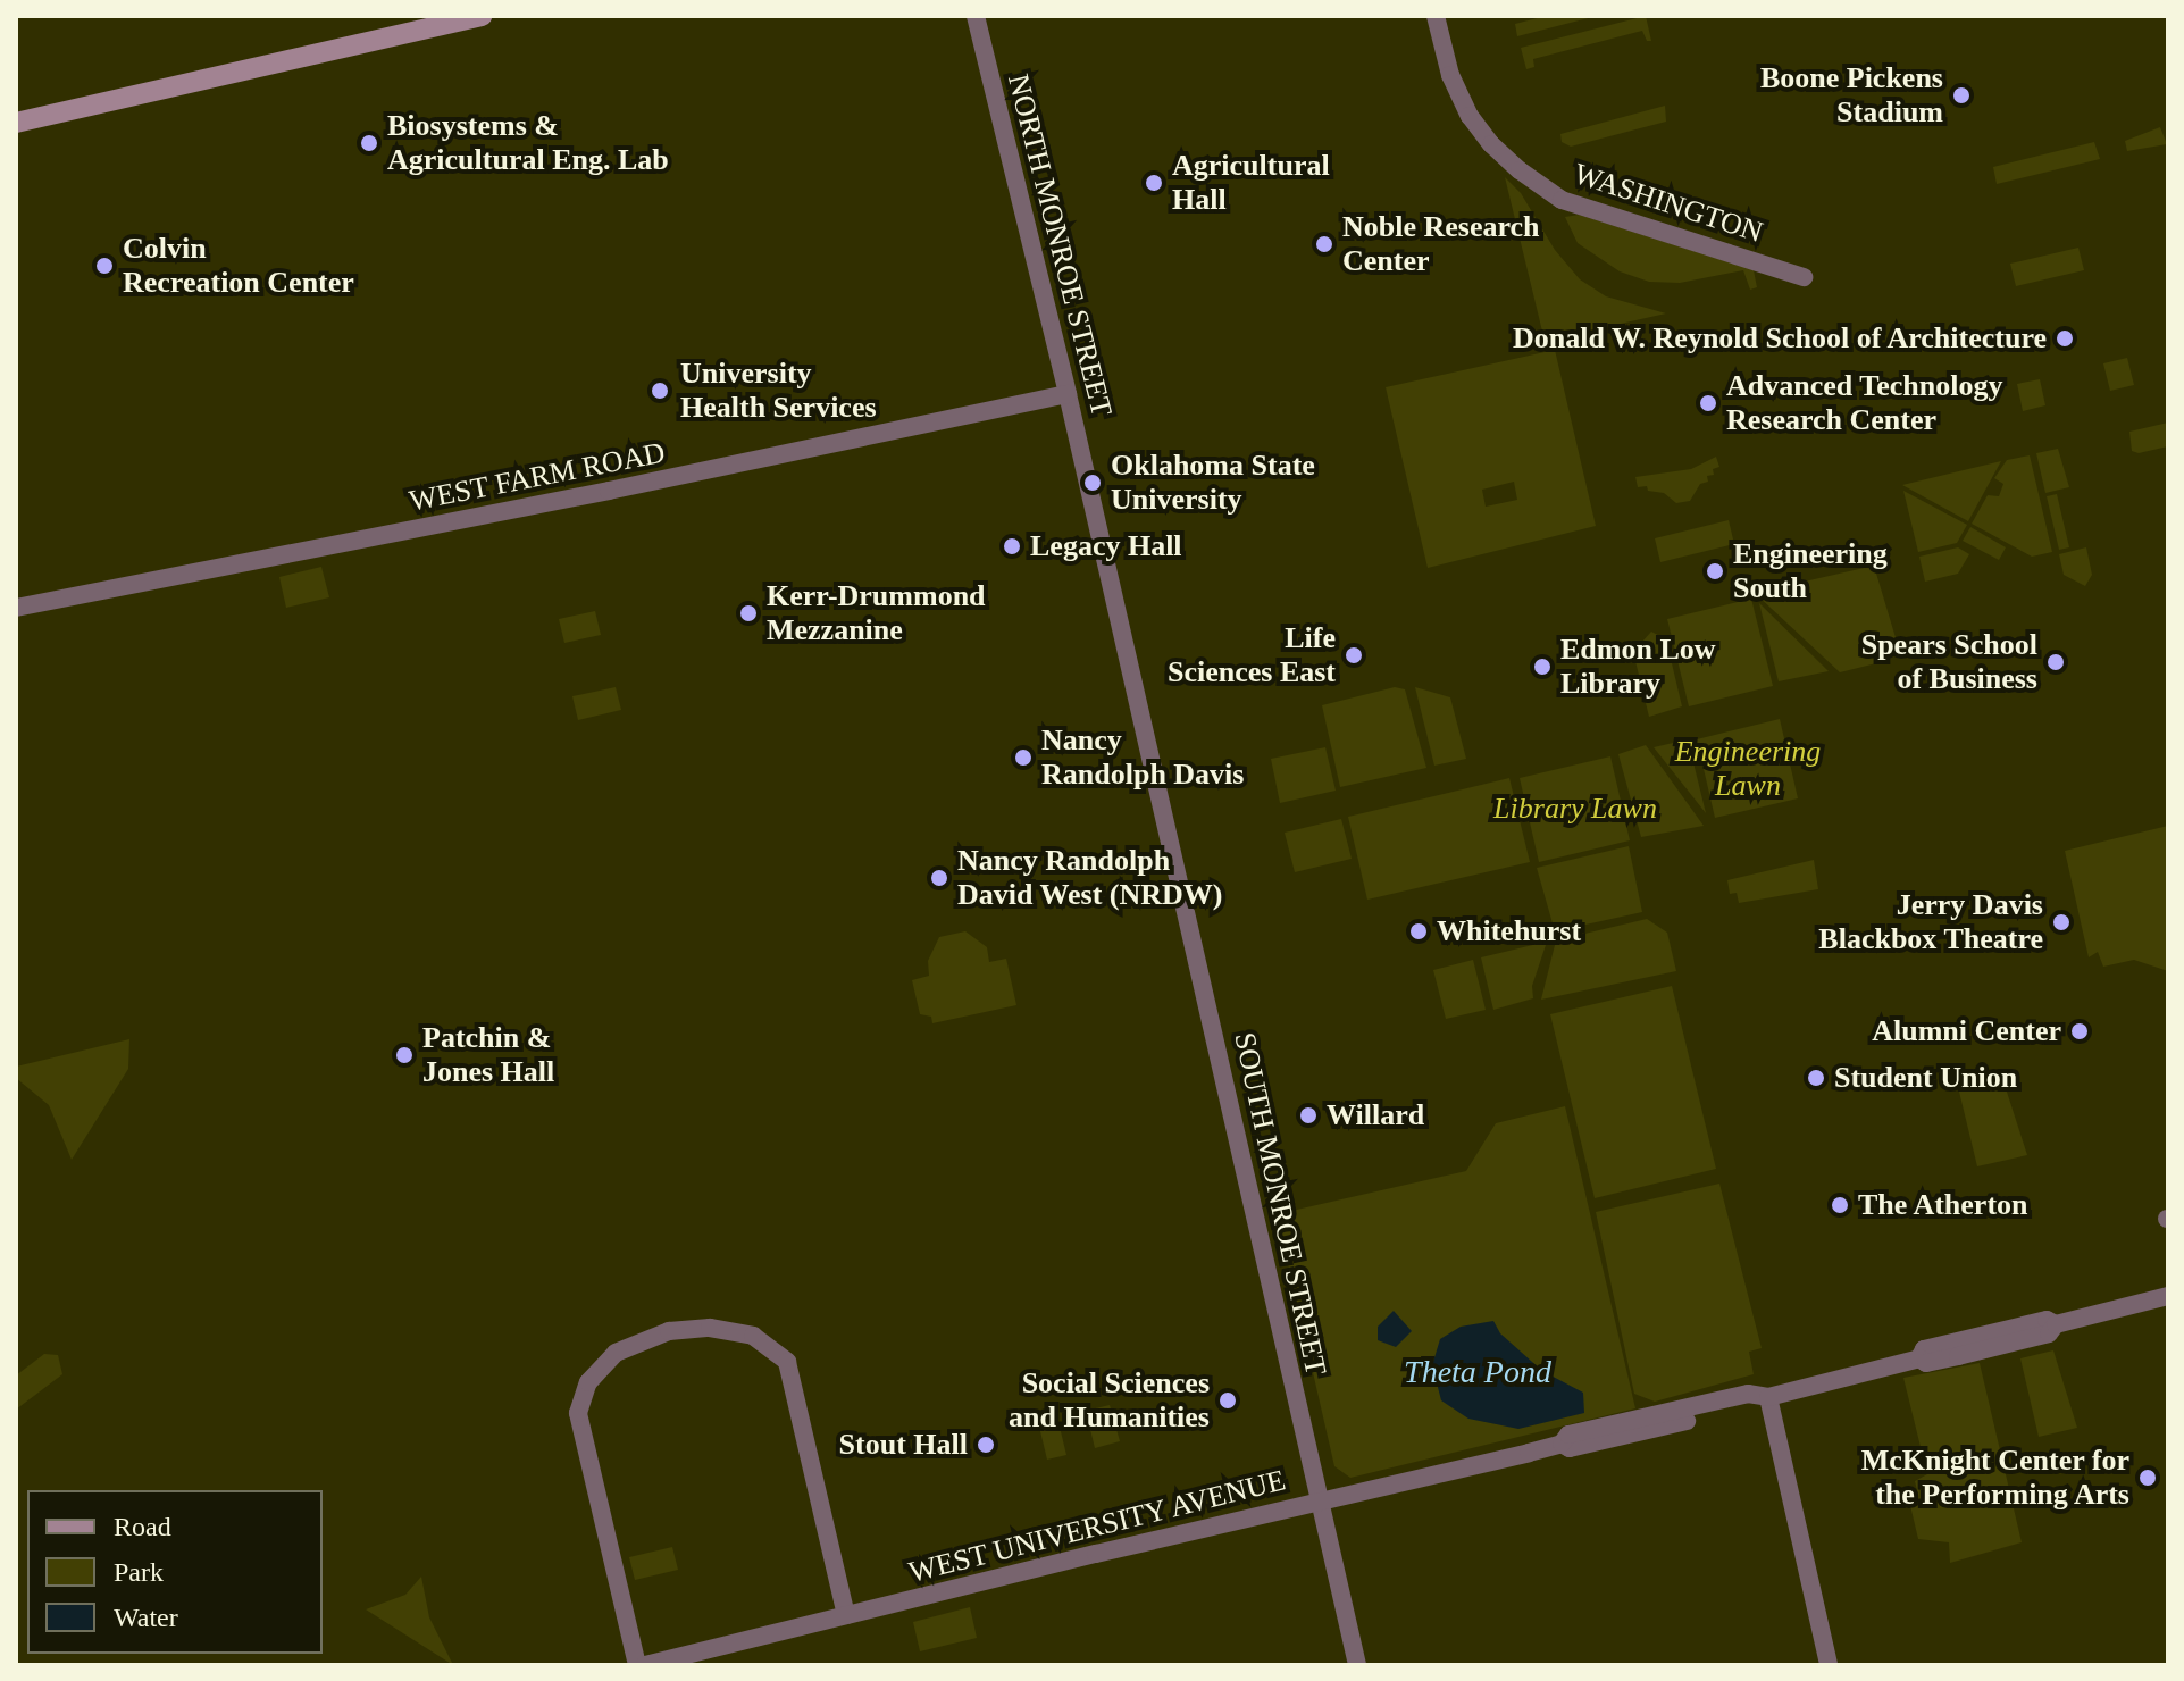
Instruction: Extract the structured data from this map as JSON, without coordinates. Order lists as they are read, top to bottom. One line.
{"streets":{"street":["WASHINGTON","NORTH MONROE STREET","WEST FARM ROAD","SOUTH MONROE STREET","WEST UNIVERSITY AVENUE"]},"crossings":[["NORTH MONROE STREET","WEST FARM ROAD"],["NORTH MONROE STREET","SOUTH MONROE STREET"],["SOUTH MONROE STREET","WEST UNIVERSITY AVENUE"]],"water":["Theta Pond"],"parks":["Engineering Lawn","Library Lawn"],"places":["Boone Pickens Stadium","Biosystems & Agricultural Eng. Lab","Agricultural Hall","Noble Research Center","Colvin Recreation Center","Donald W. Reynold School of Architecture","University Health Services","Advanced Technology Research Center","Oklahoma State University","Legacy Hall","Engineering South","Kerr-Drummond Mezzanine","Life Sciences East","Spears School of Business","Edmon Low Library","Nancy Randolph Davis","Nancy Randolph David West (NRDW)","Jerry Davis Blackbox Theatre","Whitehurst","Alumni Center","Patchin & Jones Hall","Student Union","Willard","The Atherton","Social Sciences and Humanities","Stout Hall","McKnight Center for the Performing Arts"],"legend":["Road","Park","Water"]}
